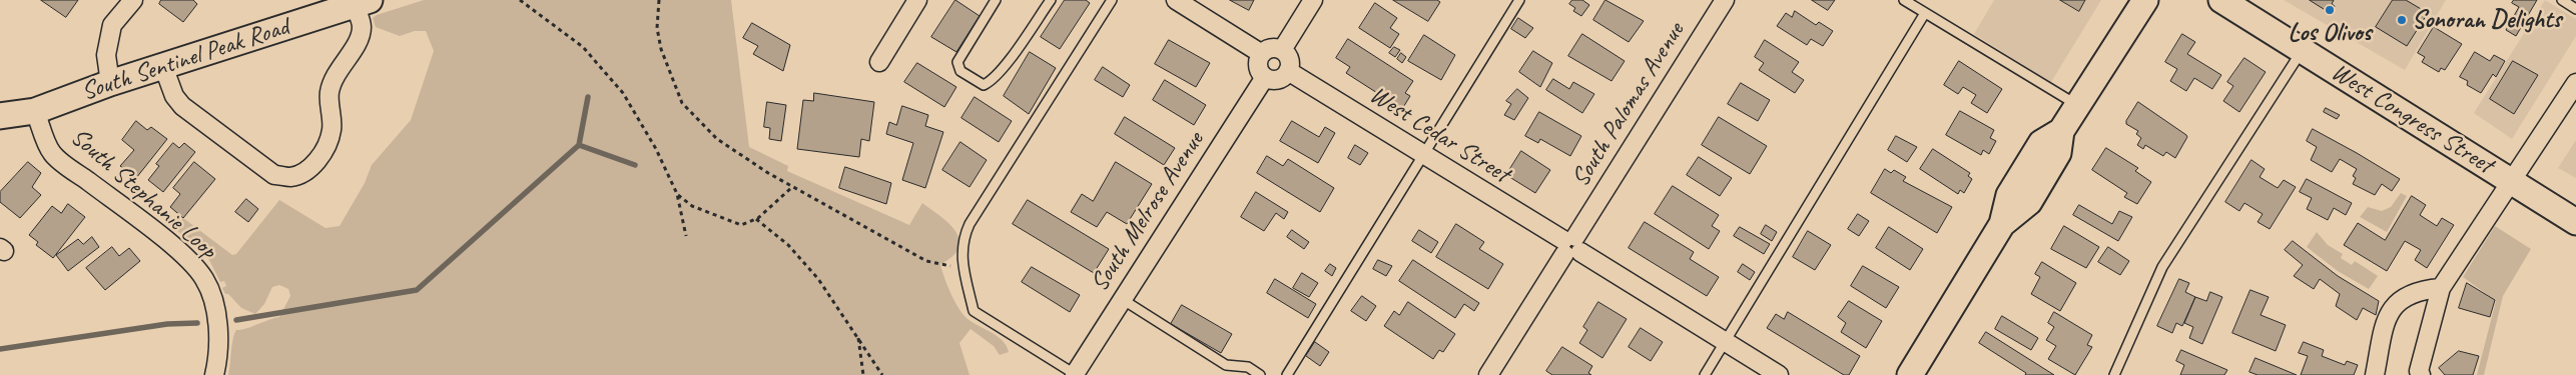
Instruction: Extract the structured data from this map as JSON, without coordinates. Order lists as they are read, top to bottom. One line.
{"streets":{"main road":["South Sentinel Peak Road","West Congress Street"],"street":["South Palomas Avenue","West Cedar Street","South Stephanie Loop","South Melrose Avenue"]},"crossings":[["South Sentinel Peak Road","South Stephanie Loop"],["South Palomas Avenue","West Cedar Street"],["West Cedar Street","South Melrose Avenue"]],"places":["Los Olivos","Sonoran Delights"]}
